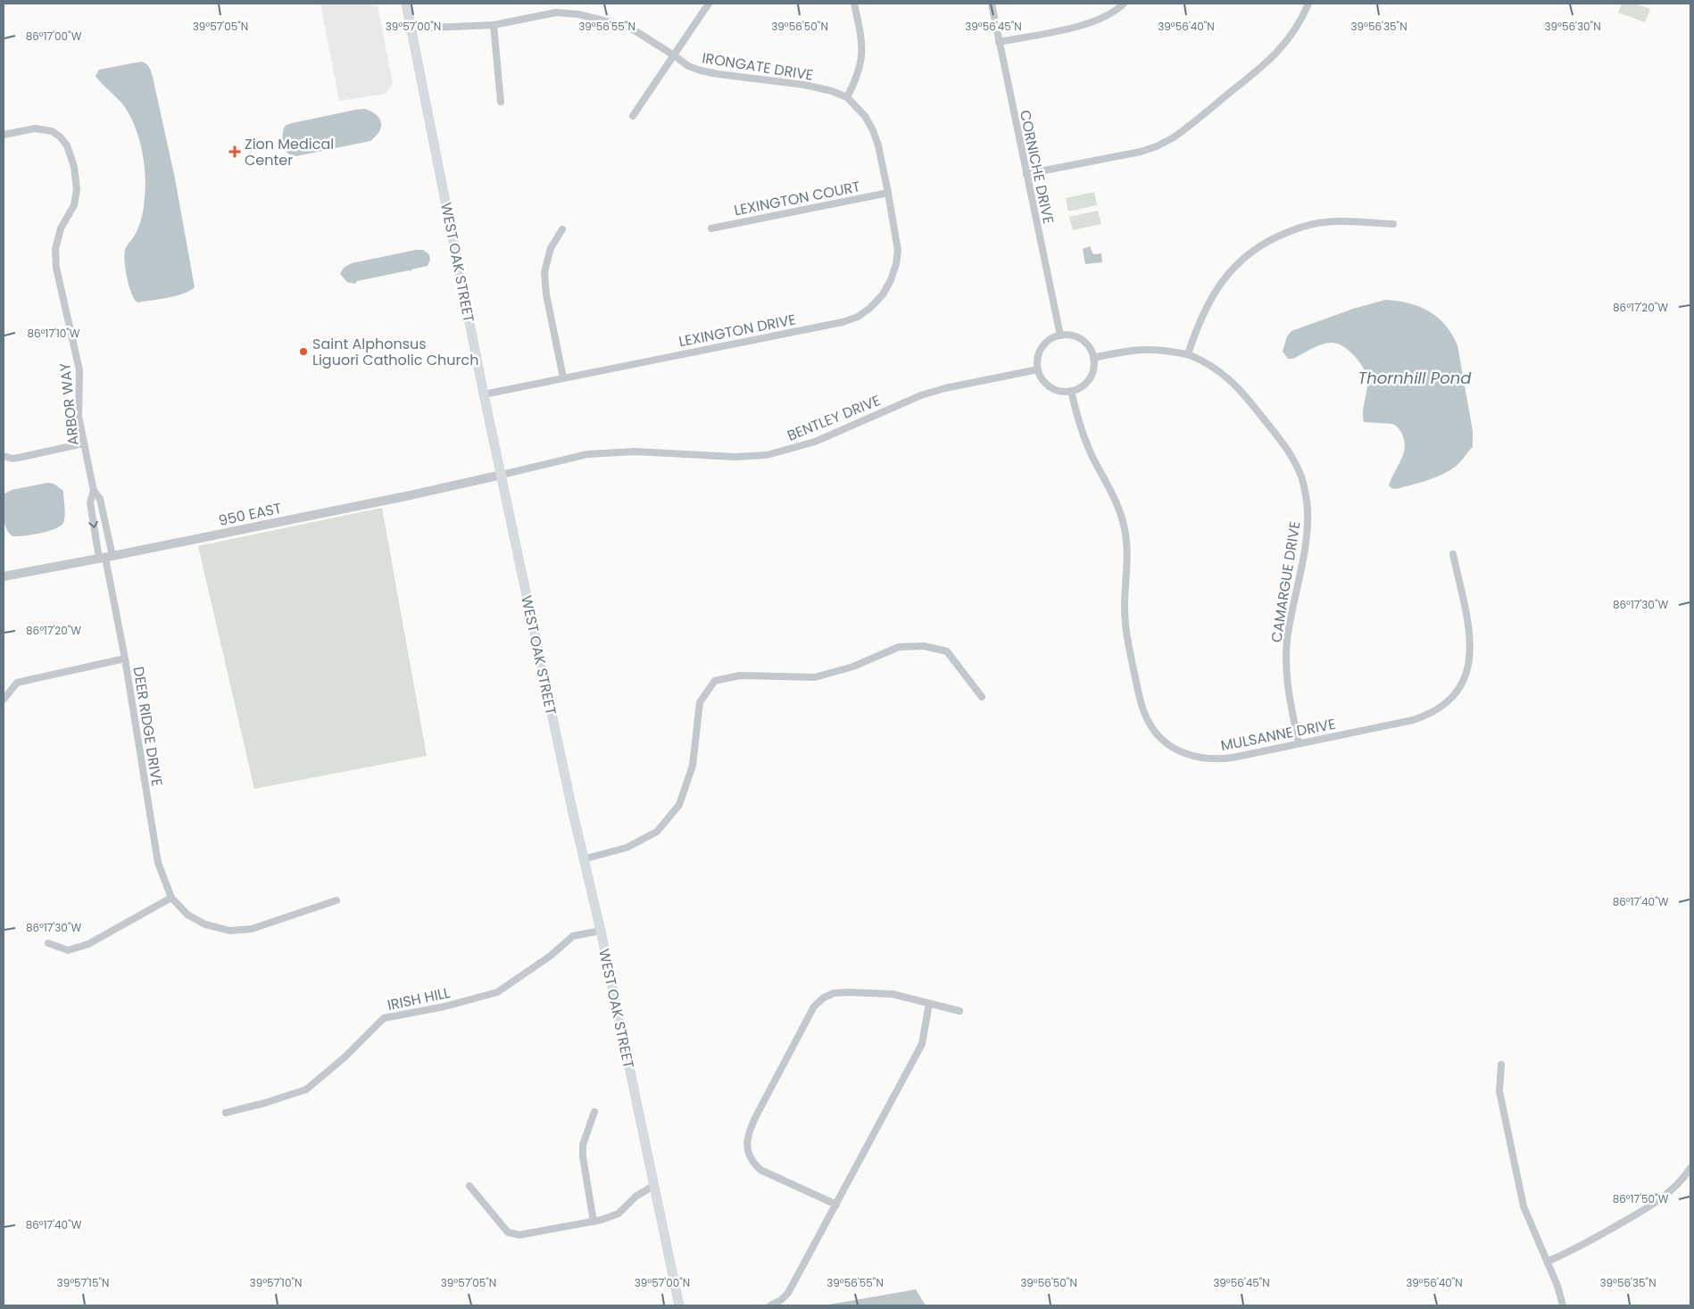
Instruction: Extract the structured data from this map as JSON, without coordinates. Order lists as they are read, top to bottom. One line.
{"streets":{"main road":["WEST OAK STREET"],"street":["IRONGATE DRIVE","CORNICHE DRIVE","LEXINGTON COURT","LEXINGTON DRIVE","ARBOR WAY","BENTLEY DRIVE","950 EAST","CAMARGUE DRIVE","DEER RIDGE DRIVE","MULSANNE DRIVE","IRISH HILL"]},"crossings":[["IRONGATE DRIVE","LEXINGTON COURT"],["IRONGATE DRIVE","WEST OAK STREET"],["IRONGATE DRIVE","LEXINGTON DRIVE"],["CORNICHE DRIVE","BENTLEY DRIVE"],["CORNICHE DRIVE","CAMARGUE DRIVE"],["CORNICHE DRIVE","MULSANNE DRIVE"],["LEXINGTON COURT","LEXINGTON DRIVE"],["WEST OAK STREET","LEXINGTON DRIVE"],["WEST OAK STREET","BENTLEY DRIVE"],["WEST OAK STREET","950 EAST"],["WEST OAK STREET","IRISH HILL"],["ARBOR WAY","950 EAST"],["ARBOR WAY","DEER RIDGE DRIVE"],["BENTLEY DRIVE","950 EAST"],["BENTLEY DRIVE","CAMARGUE DRIVE"],["BENTLEY DRIVE","MULSANNE DRIVE"],["950 EAST","DEER RIDGE DRIVE"],["CAMARGUE DRIVE","MULSANNE DRIVE"]],"water":["Thornhill Pond"],"places":{"health":["Zion Medical Center"],"other":["Saint Alphonsus Liguori Catholic Church"]},"coordinates":["39°57'00\"N","39°56'55\"N","39°56'45\"N","39°56'40\"N","39°57'05\"N","39°56'50\"N","39°56'35\"N","39°56'30\"N","86°17'00\"W","86°17'20\"W","86°17'10\"W","86°17'30\"W","86°17'40\"W","86°17'50\"W","39°57'15\"N","39°57'10\"N"]}
